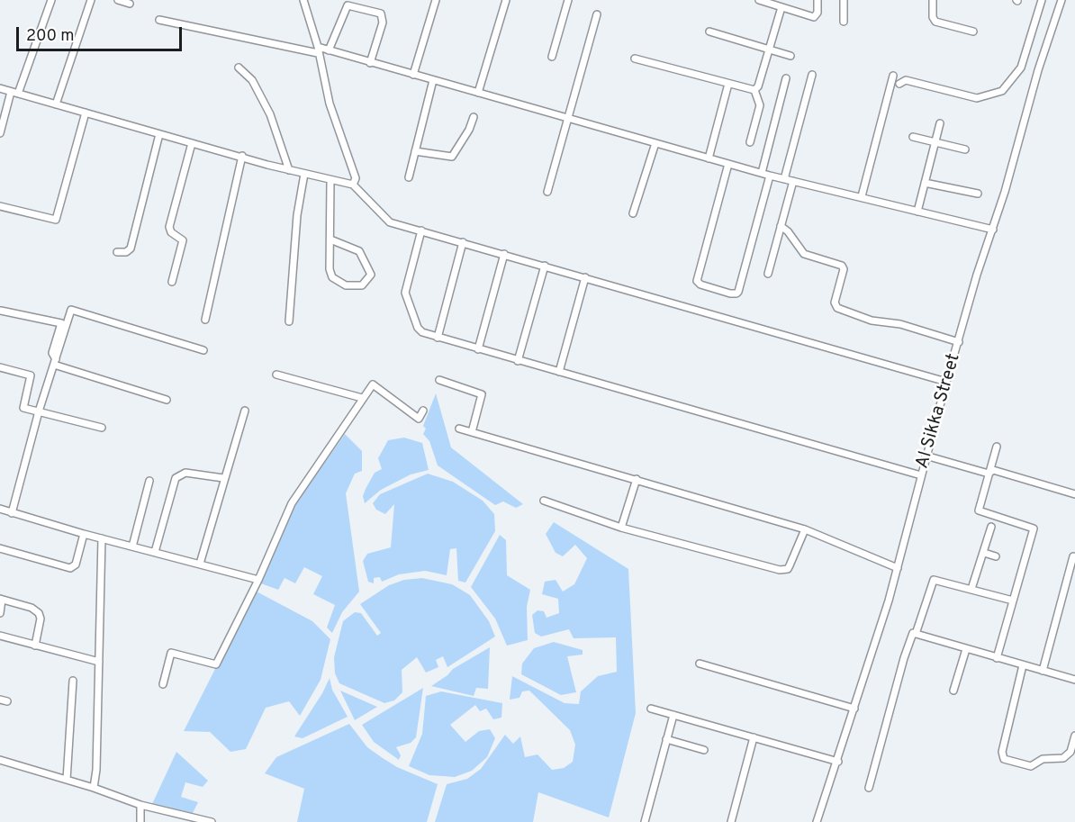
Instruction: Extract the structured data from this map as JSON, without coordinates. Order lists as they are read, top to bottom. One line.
{"streets":{"street":["Al Sikka Street"]},"scale_bar":"200 m"}
